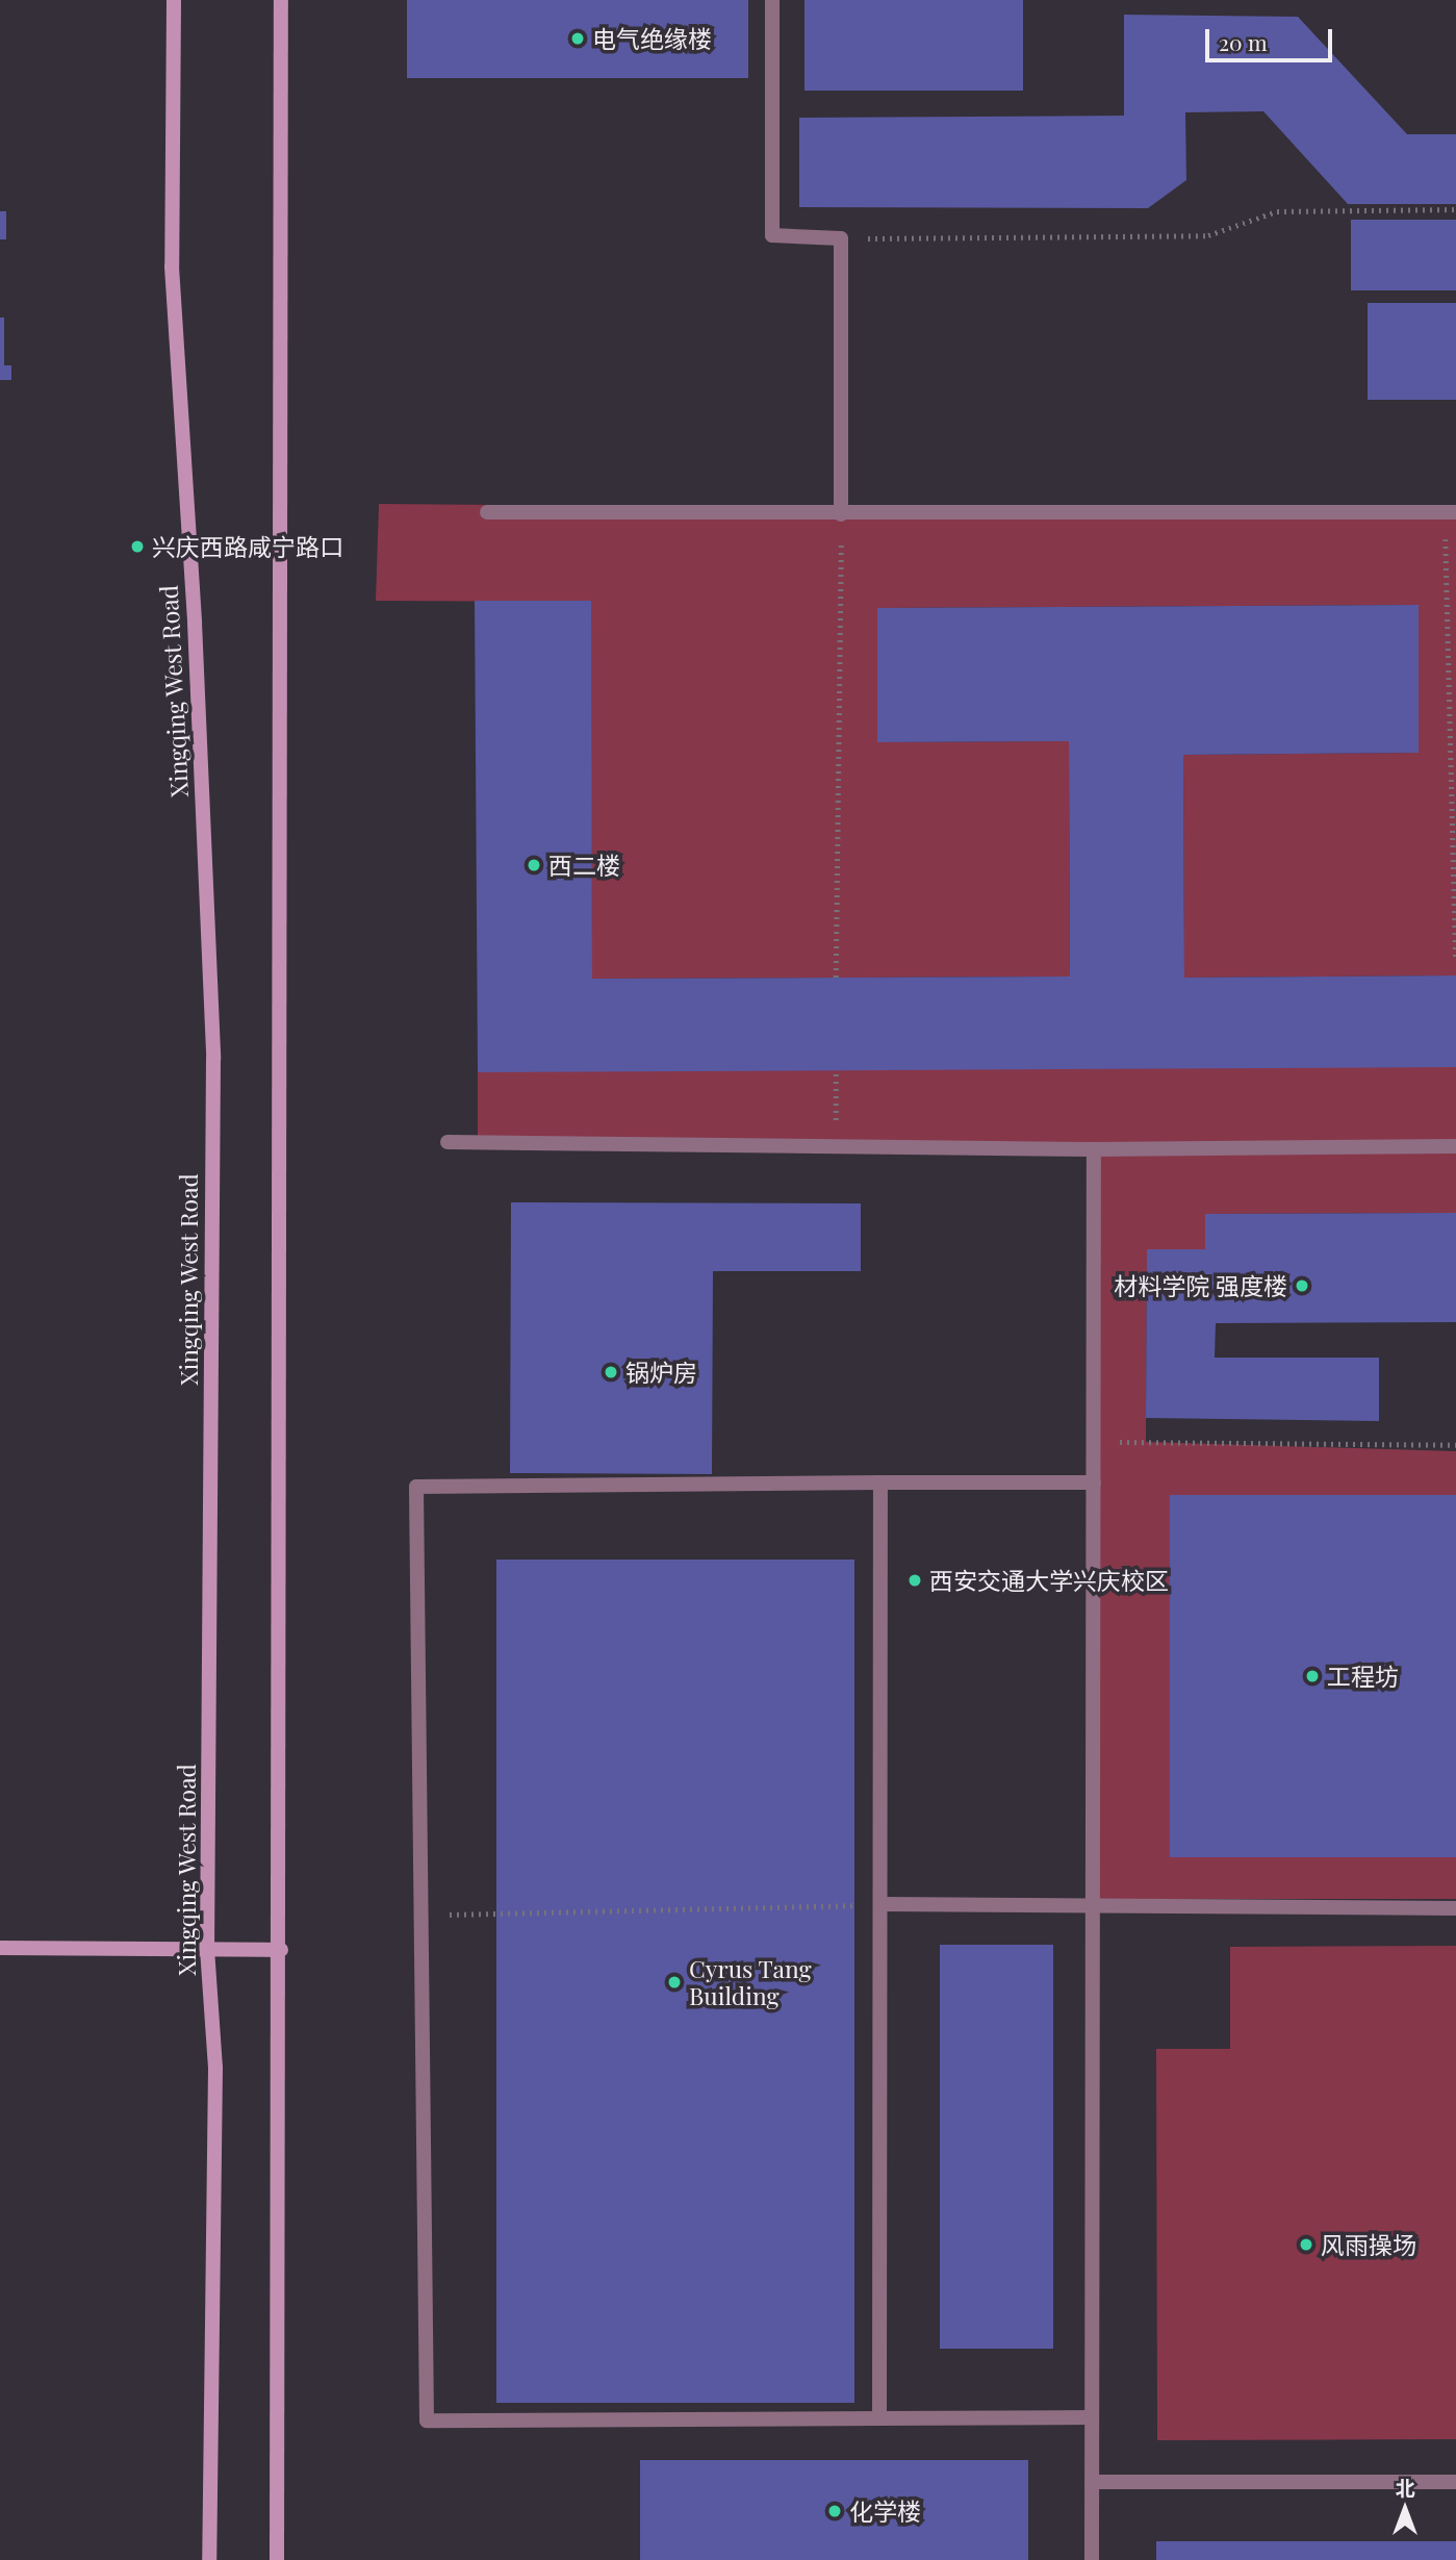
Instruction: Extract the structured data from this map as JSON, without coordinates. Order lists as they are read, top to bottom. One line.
{"streets":{"main road":["Xingqing West Road"]},"places":["电气绝缘楼","兴庆西路咸宁路口","西二楼","材料学院 强度楼","锅炉房","西安交通大学兴庆校区","工程坊","Cyrus Tang Building","风雨操场","化学楼"],"scale_bar":"20 m","north":"top"}
